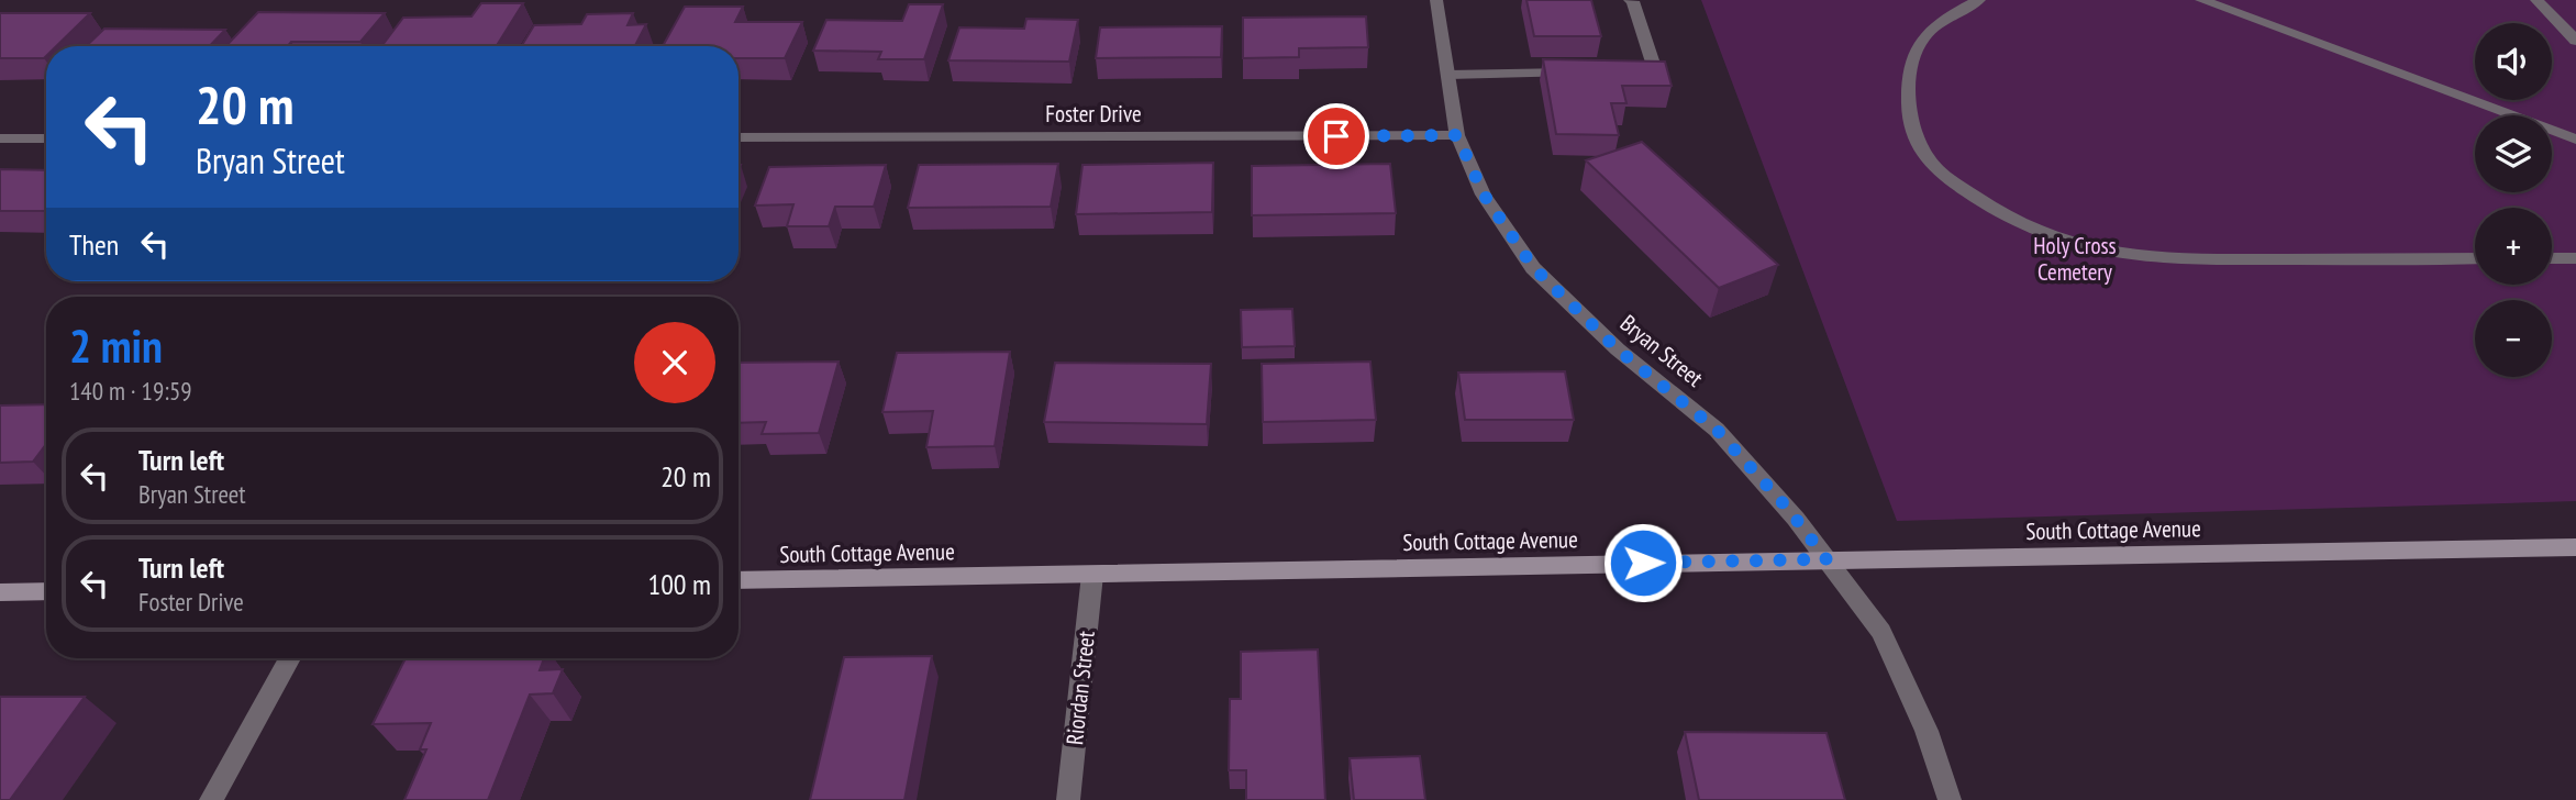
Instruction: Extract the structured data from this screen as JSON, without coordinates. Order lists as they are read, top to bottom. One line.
{"streets":{"main road":["South Cottage Avenue"],"street":["Foster Drive","Bryan Street","Riordan Street"]},"crossings":[["Foster Drive","Bryan Street"],["Bryan Street","South Cottage Avenue"],["South Cottage Avenue","Riordan Street"]],"parks":["Holy Cross Cemetery"],"page":{"map_buttons":["+","−"],"turn":["20 m","Bryan Street"],"then":"Then","heading":["2 min","140 m · 19:59"],"list":[{"name":"Turn left","note":"Bryan Street","value":"20 m"},{"name":"Turn left","note":"Foster Drive","value":"100 m"}]}}
